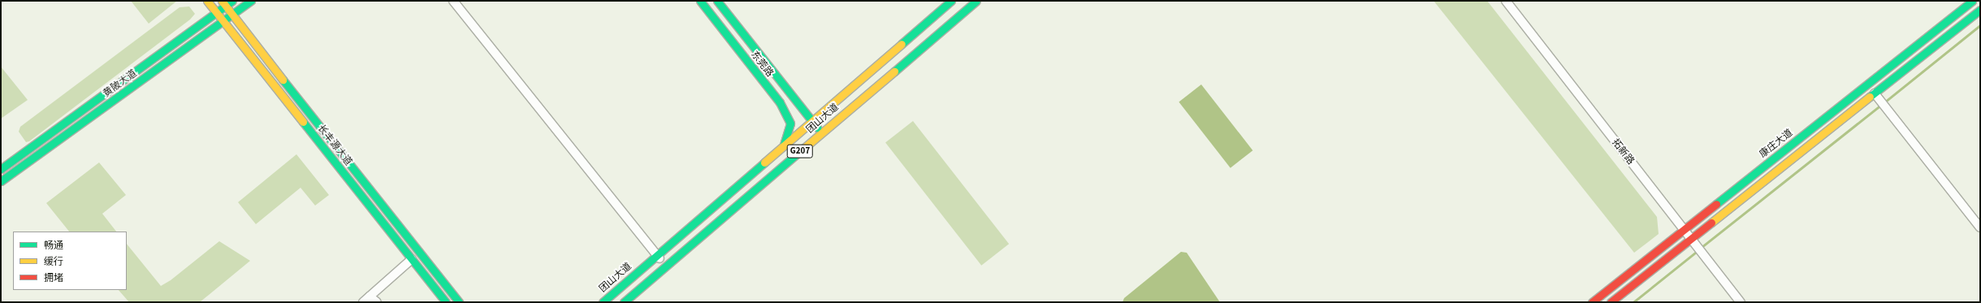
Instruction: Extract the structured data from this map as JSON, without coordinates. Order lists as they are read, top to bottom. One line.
{"streets":{"main road":["东莞路","黄陂大道","团山大道","康庄大道","长丰源大道","G207"],"street":["拓新路"]},"crossings":[["东莞路","团山大道"],["黄陂大道","长丰源大道"],["康庄大道","拓新路"]],"legend":["畅通","缓行","拥堵"]}
